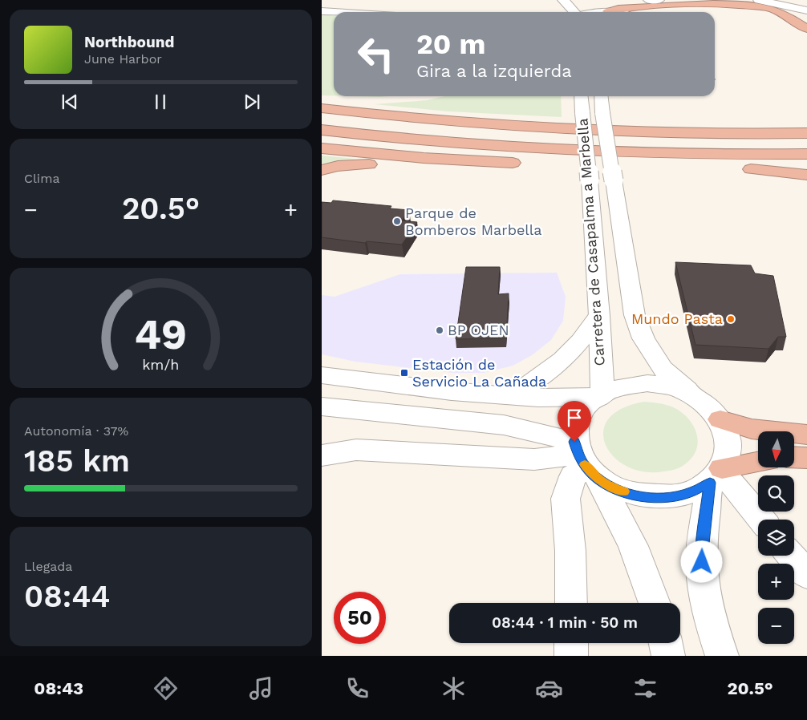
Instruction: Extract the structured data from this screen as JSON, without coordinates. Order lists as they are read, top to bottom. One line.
{"streets":{"main road":["Carretera de Casapalma a Marbella"]},"places":{"other":["Parque de Bomberos Marbella","Mundo Pasta","BP OJEN"],"transit":["Estación de Servicio La Cañada"]},"north":"bottom","page":{"turn":["20 m","Gira a la izquierda"],"song":["Northbound","June Harbor"],"tile":["Clima",["Autonomía · 37%","185 km"],["Llegada","08:44"]],"heat":["−","20.5°","+"],"map_buttons":["+","−"],"limit":"50","trip":"08:44 · 1 min · 50 m","tabs":["08:43","20.5°"],"gauge":["49","km/h"]}}
